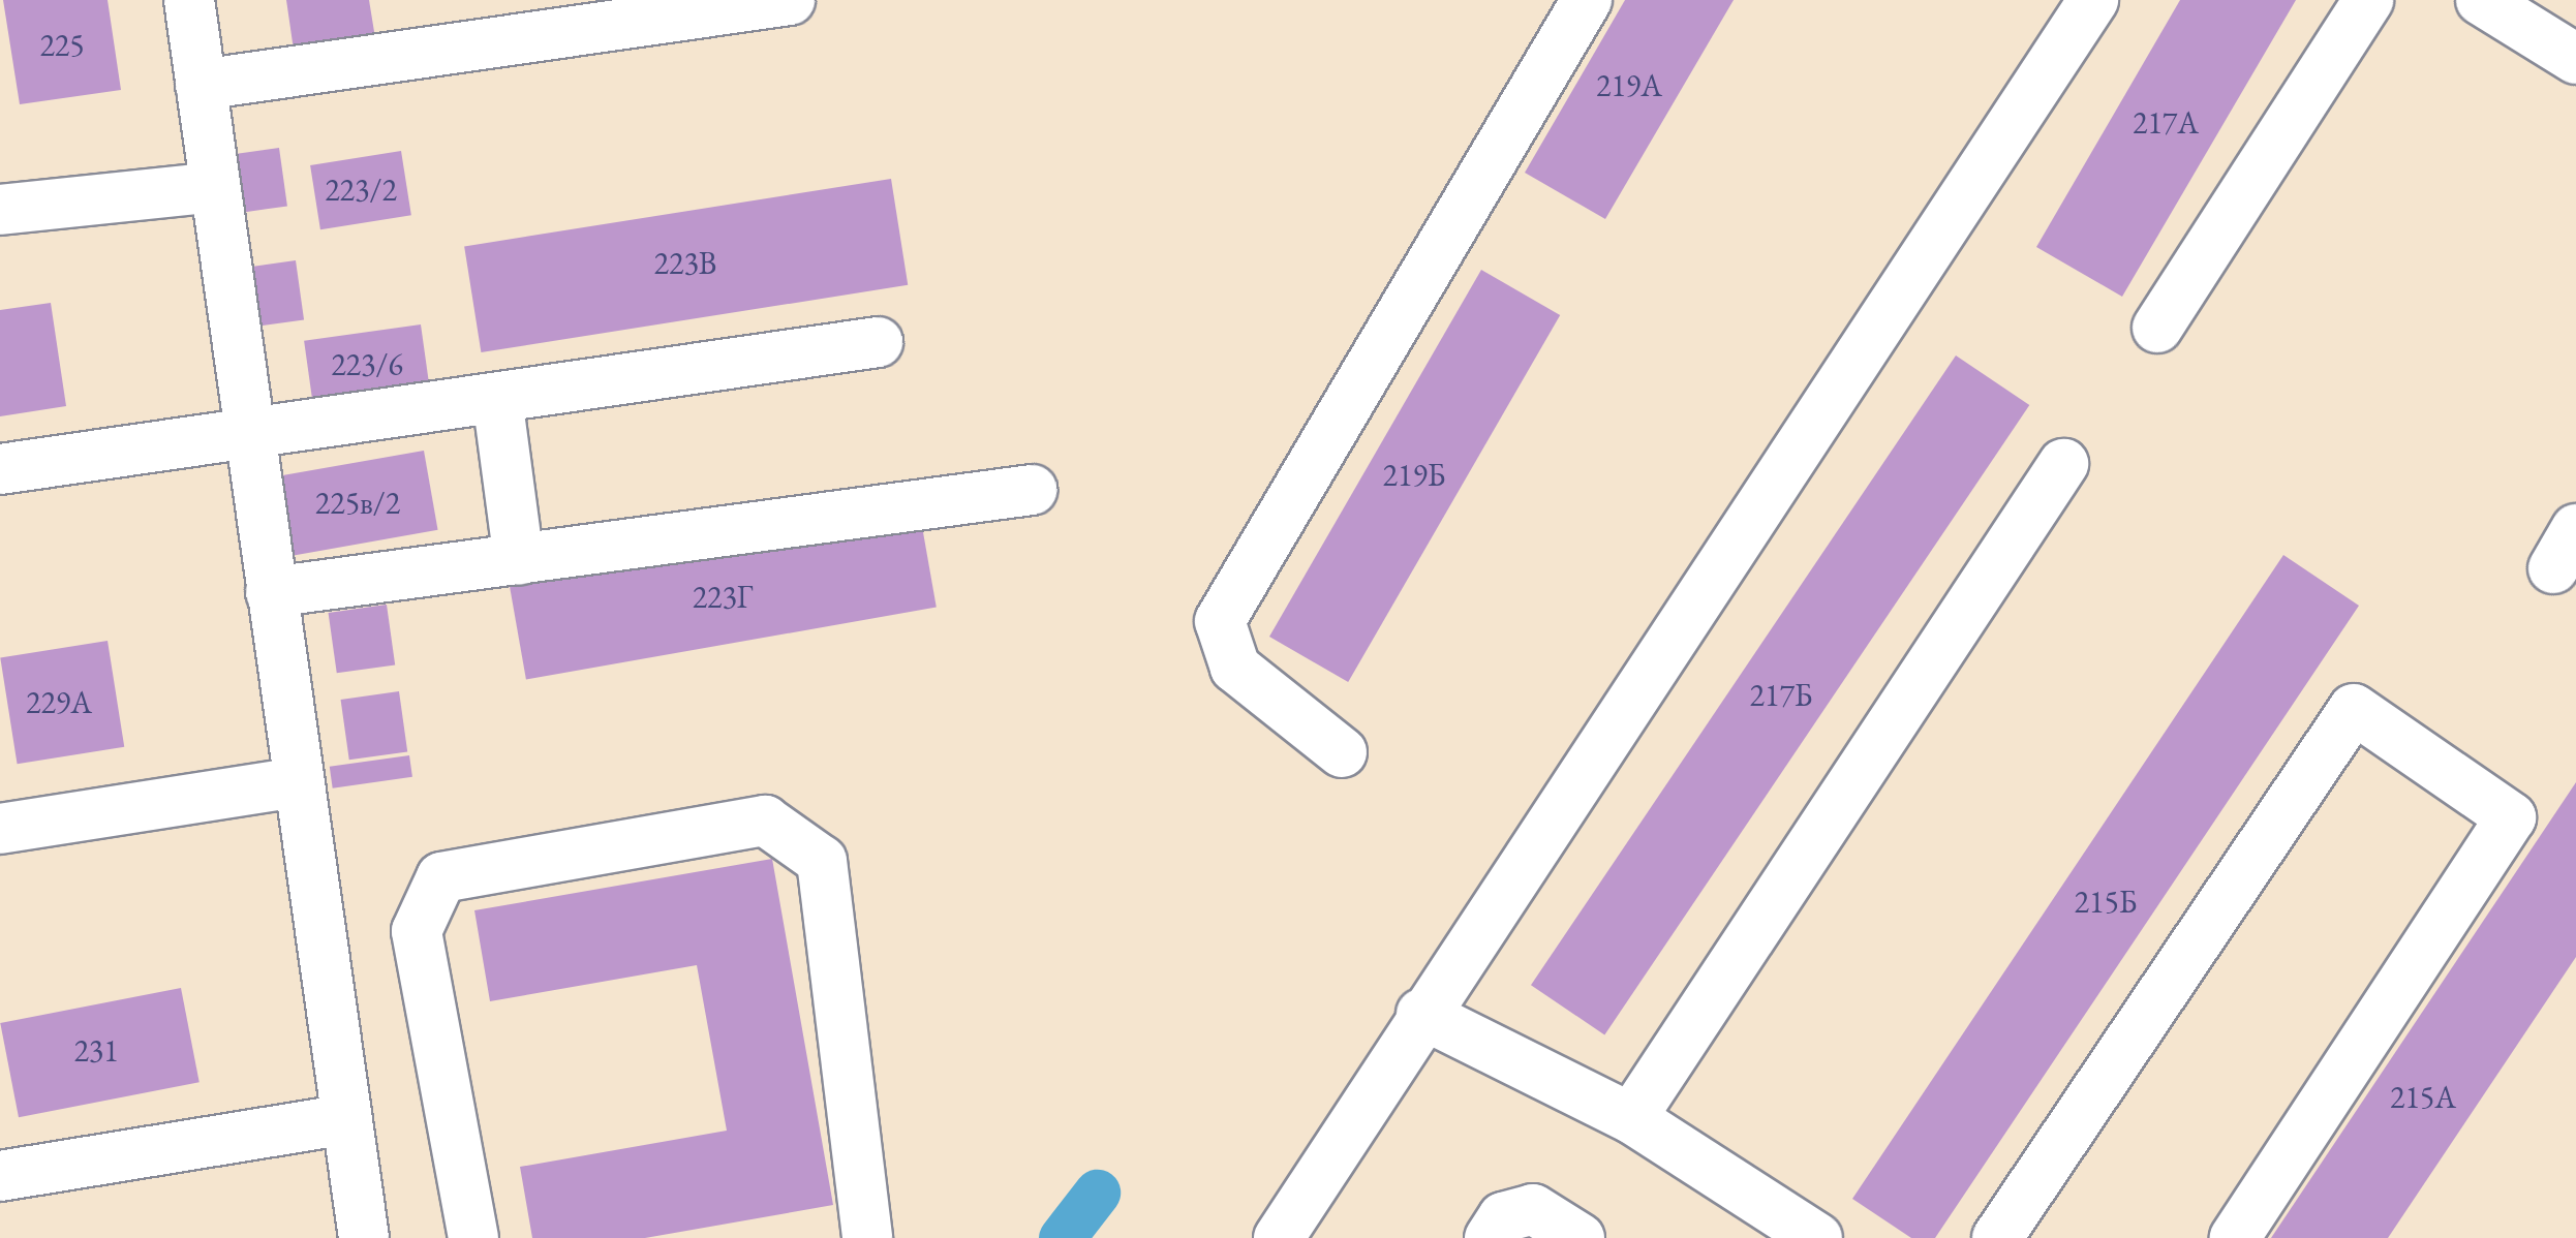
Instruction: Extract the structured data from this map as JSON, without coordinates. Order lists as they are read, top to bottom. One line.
{"house_numbers":["225","219А","217А","223/2","223В","223/6","219Б","225в/2","223Г","217Б","229А","215Б","231","215А"]}
